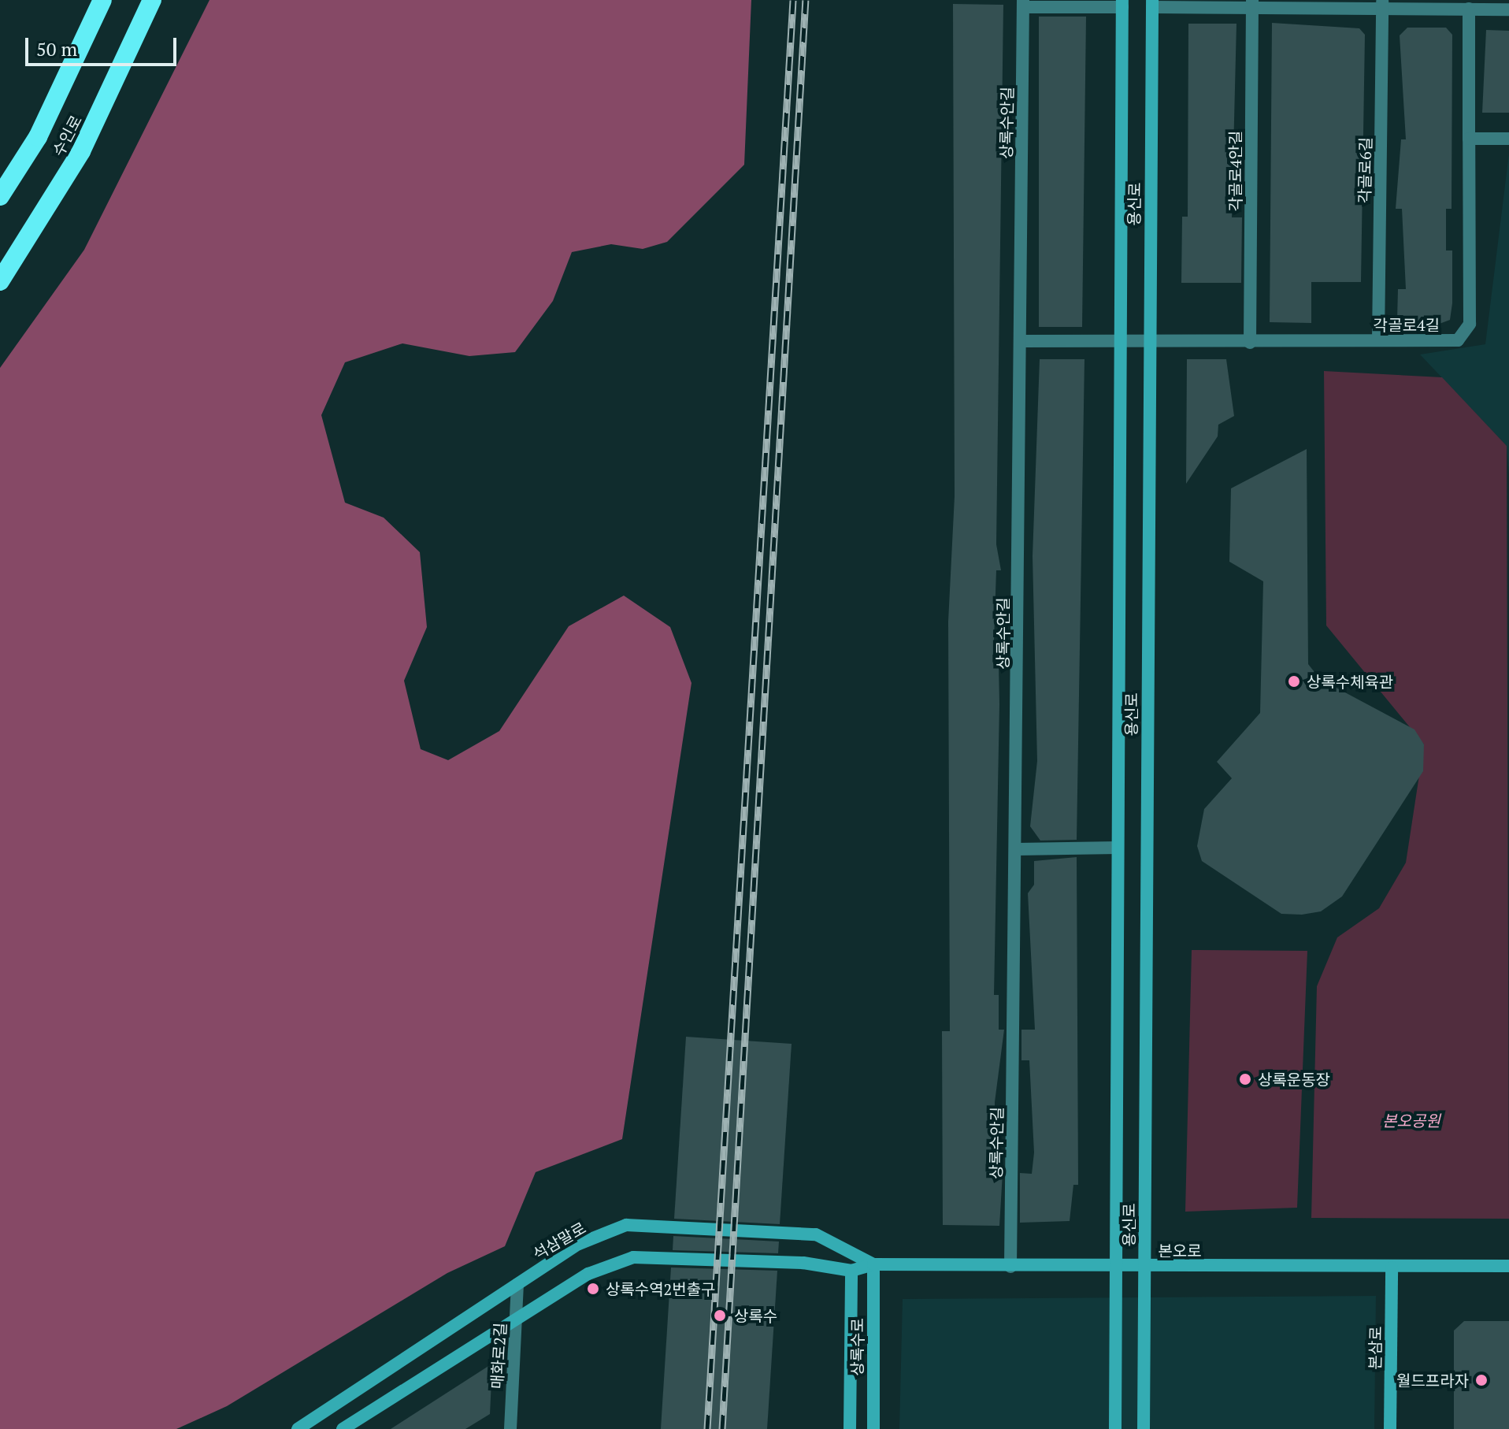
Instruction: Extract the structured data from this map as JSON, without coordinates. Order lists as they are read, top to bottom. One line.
{"streets":{"highway":["수인로"],"main road":["용신로","석삼말로","본오로","상록수로","본삼로"],"street":["상록수안길","각골로6길","각골로4안길","각골로4길","매화로2길"]},"crossings":[["상록수안길","각골로4길"],["상록수안길","본오로"],["각골로6길","각골로4길"],["각골로4안길","각골로4길"],["용신로","각골로4길"],["용신로","본오로"],["석삼말로","본오로"],["석삼말로","상록수로"],["석삼말로","매화로2길"],["본오로","상록수로"],["본오로","본삼로"]],"parks":["본오공원"],"places":["상록수체육관","상록운동장","상록수역2번출구","상록수","월드프라자"],"scale_bar":"50 m"}
